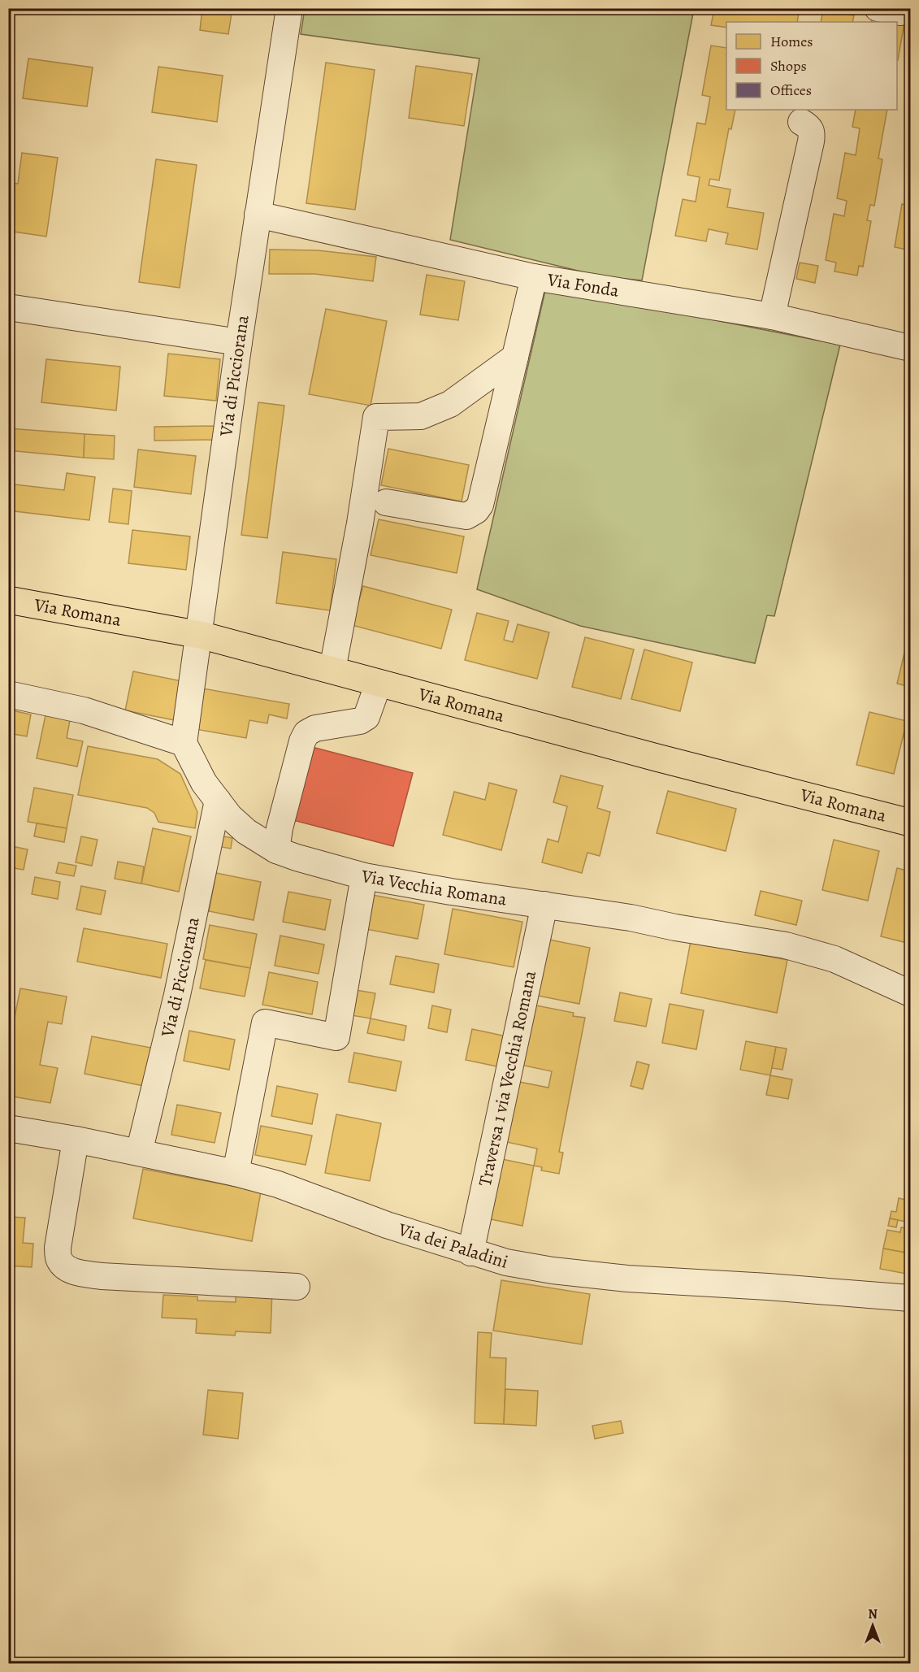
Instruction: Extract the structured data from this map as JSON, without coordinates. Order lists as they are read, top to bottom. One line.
{"streets":{"main road":["Via Romana"],"street":["Via Fonda","Via di Picciorana","Via Vecchia Romana","Traversa 1 via Vecchia Romana","Via dei Paladini"]},"crossings":[["Via Fonda","Via di Picciorana"],["Via di Picciorana","Via Romana"],["Via di Picciorana","Via Vecchia Romana"],["Via di Picciorana","Via dei Paladini"],["Via Vecchia Romana","Traversa 1 via Vecchia Romana"],["Traversa 1 via Vecchia Romana","Via dei Paladini"]],"legend":["Homes","Shops","Offices"],"north":"top"}
